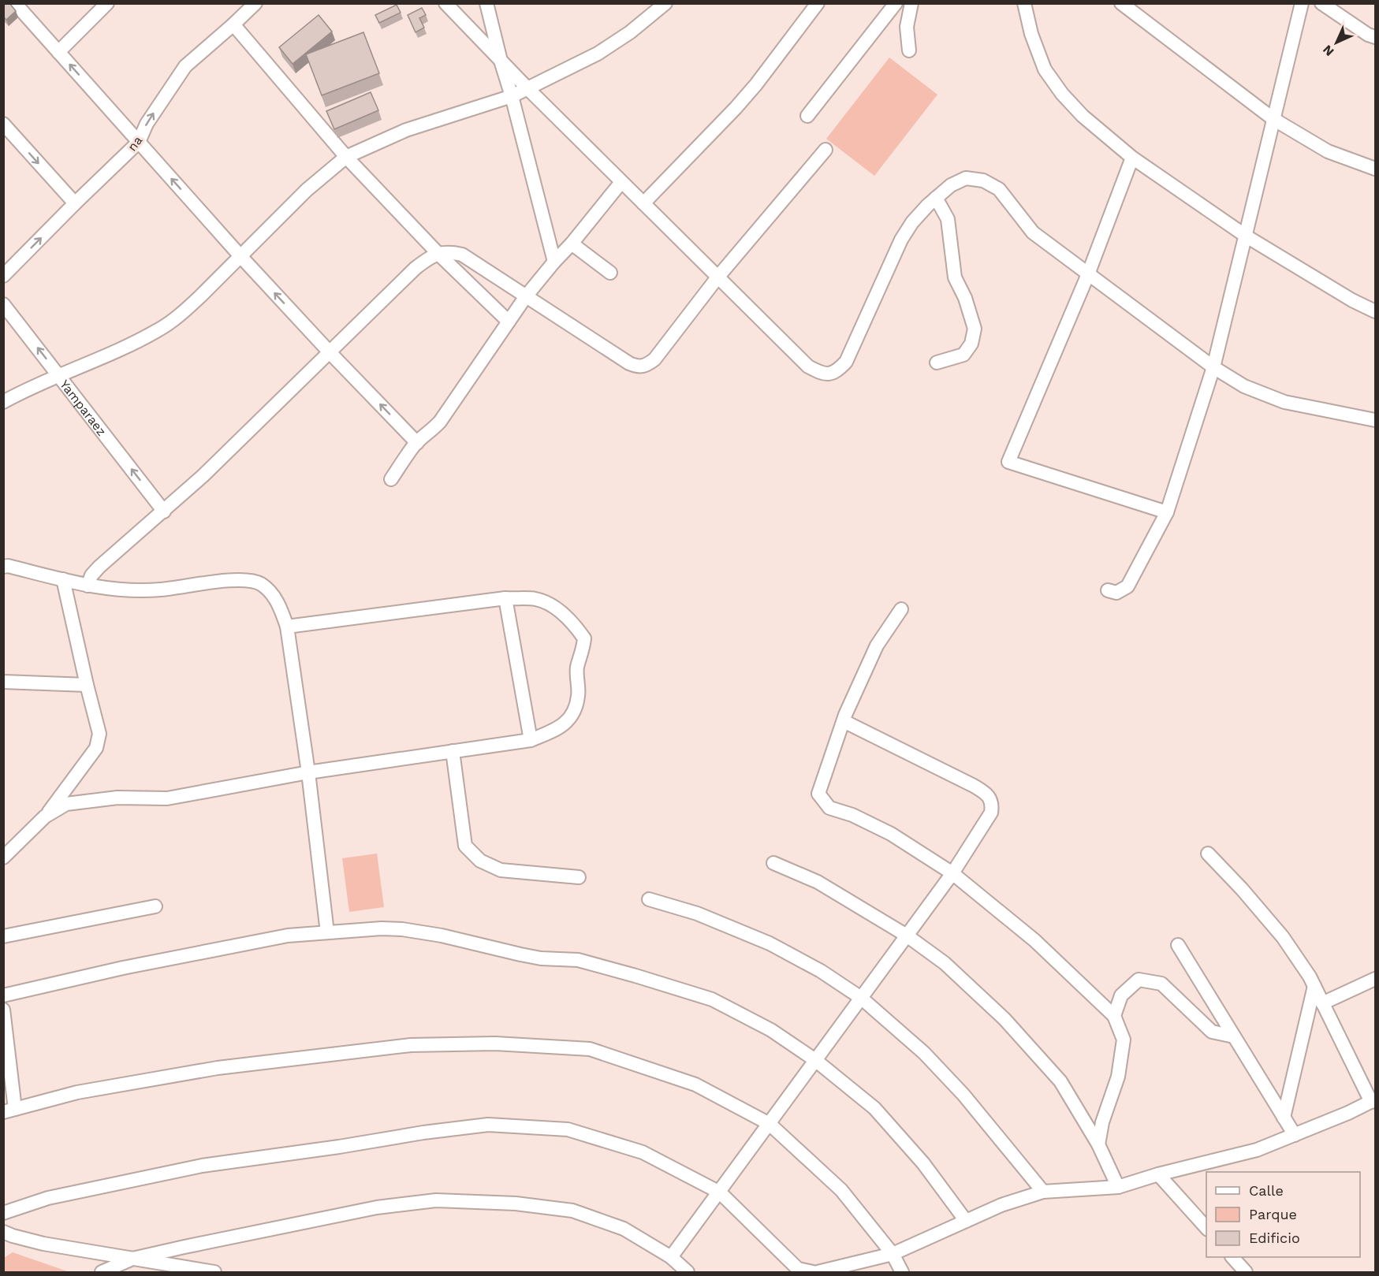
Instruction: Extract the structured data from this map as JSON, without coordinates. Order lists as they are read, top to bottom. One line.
{"streets":{"street":["na","Yamparaez"]},"one_way":["na","Yamparaez"],"legend":["Calle","Parque","Edificio"],"north":"bottom left"}
